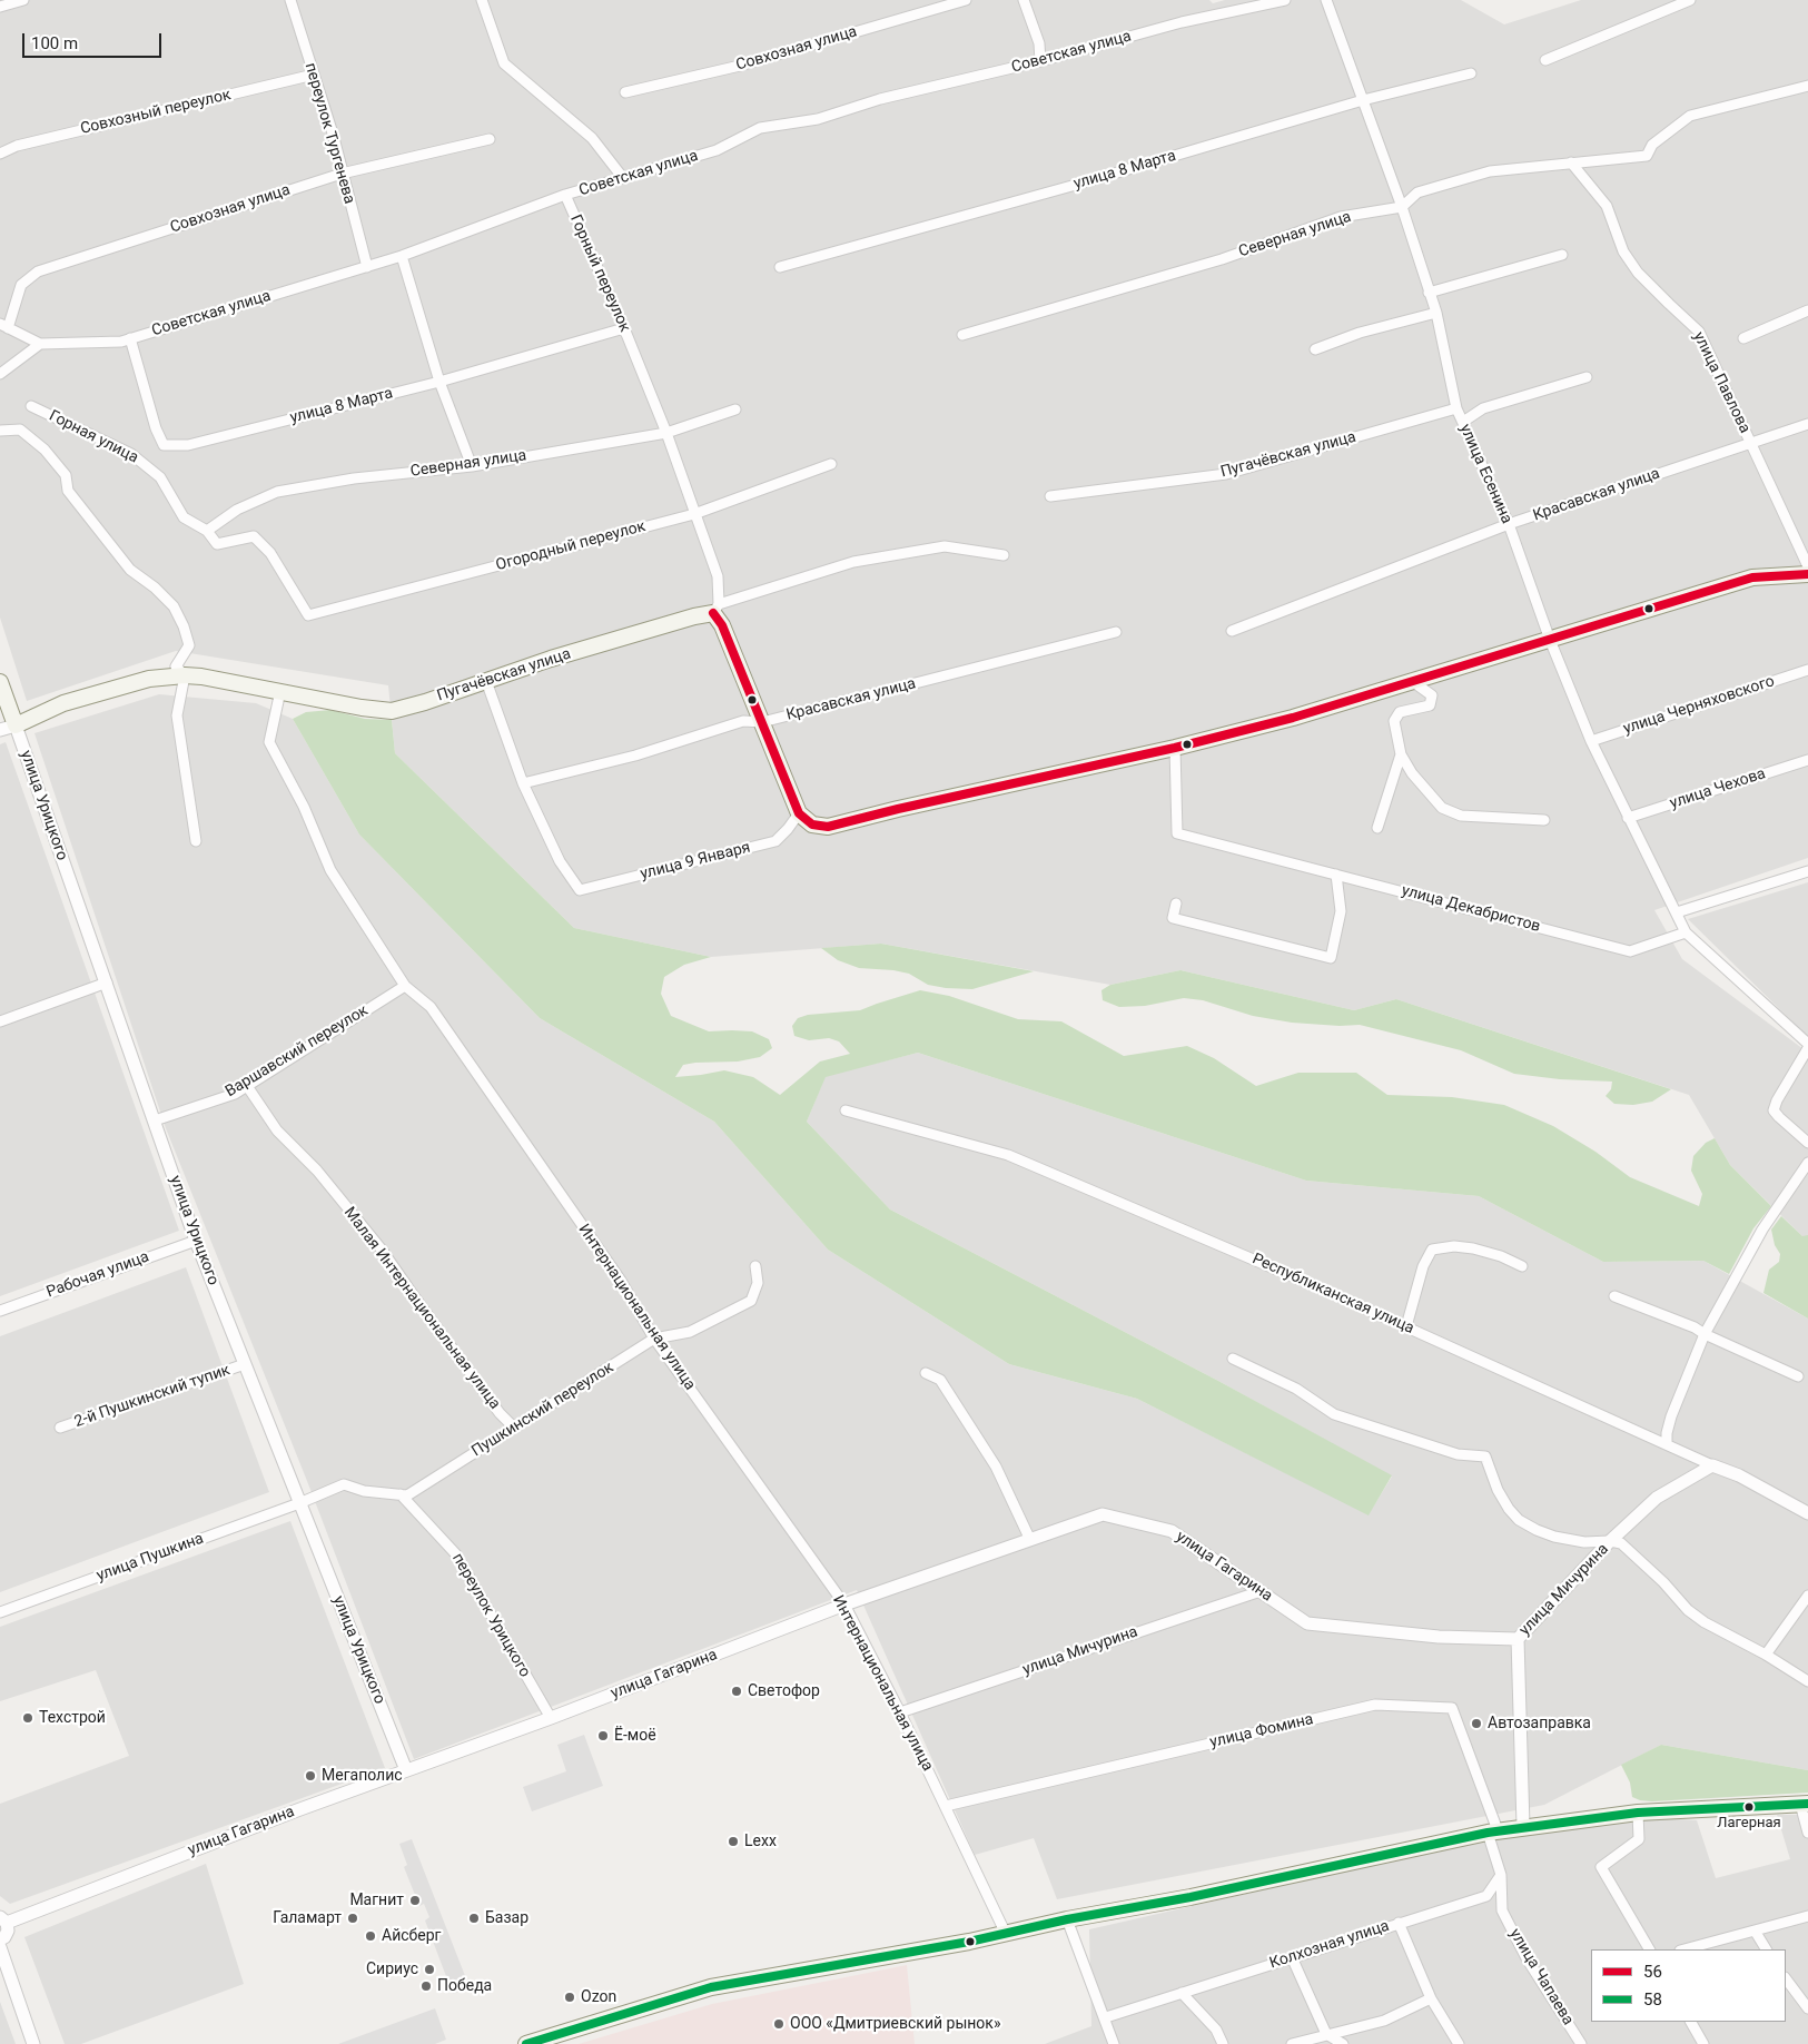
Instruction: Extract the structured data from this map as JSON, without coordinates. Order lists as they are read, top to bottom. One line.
{"streets":{"main road":["Горный переулок","Пугачёвская улица","улица Урицкого"],"street":["Совхозная улица","Советская улица","Совхозный переулок","переулок Тургенева","улица 8 Марта","Северная улица","улица Павлова","Горная улица","улица Есенина","Красавская улица","Огородный переулок","улица Черняховского","улица Чехова","улица 9 Января","улица Декабристов","Варшавский переулок","Рабочая улица","Республиканская улица","Интернациональная улица","Малая Интернациональная улица","2-й Пушкинский тупик","Пушкинский переулок","улица Пушкина","улица Гагарина","улица Мичурина","переулок Урицкого","улица Фомина","Колхозная улица","улица Чапаева"]},"crossings":[["Совхозная улица","Советская улица"],["Совхозная улица","переулок Тургенева"],["Советская улица","переулок Тургенева"],["Советская улица","улица 8 Марта"],["Советская улица","Горный переулок"],["Совхозный переулок","переулок Тургенева"],["улица 8 Марта","Горный переулок"],["улица 8 Марта","улица Есенина"],["Северная улица","Горный переулок"],["Северная улица","улица Павлова"],["Северная улица","Горная улица"],["Северная улица","улица Есенина"],["Горный переулок","Пугачёвская улица"],["Горный переулок","Красавская улица"],["Горный переулок","Огородный переулок"],["Горный переулок","улица 9 Января"],["улица Павлова","Красавская улица"],["Горная улица","Огородный переулок"],["Пугачёвская улица","улица Есенина"],["Пугачёвская улица","улица Урицкого"],["Пугачёвская улица","Интернациональная улица"],["улица Есенина","Красавская улица"],["улица Есенина","улица Черняховского"],["улица Есенина","улица Чехова"],["улица Есенина","улица Декабристов"],["Красавская улица","улица 9 Января"],["улица Урицкого","Варшавский переулок"],["улица Урицкого","Рабочая улица"],["улица Урицкого","2-й Пушкинский тупик"],["улица Урицкого","Пушкинский переулок"],["улица Урицкого","улица Пушкина"],["улица Урицкого","улица Гагарина"],["Варшавский переулок","Интернациональная улица"],["Варшавский переулок","Малая Интернациональная улица"],["Интернациональная улица","Пушкинский переулок"],["Интернациональная улица","улица Гагарина"],["Интернациональная улица","улица Мичурина"],["Интернациональная улица","улица Фомина"],["Малая Интернациональная улица","Пушкинский переулок"],["Пушкинский переулок","улица Пушкина"],["Пушкинский переулок","переулок Урицкого"],["улица Гагарина","улица Мичурина"],["улица Гагарина","переулок Урицкого"],["Колхозная улица","улица Чапаева"]],"places":["Светофор","Техстрой","Автозаправка","Ё-моё","Мегаполис","Лагерная","Lexx","Магнит","Галамарт","Базар","Айсберг","Сириус","Победа","Ozon","ООО «Дмитриевский рынок»"],"lines":["transit line 56","transit line 58"],"legend":["56","58"],"scale_bar":"100 m"}
